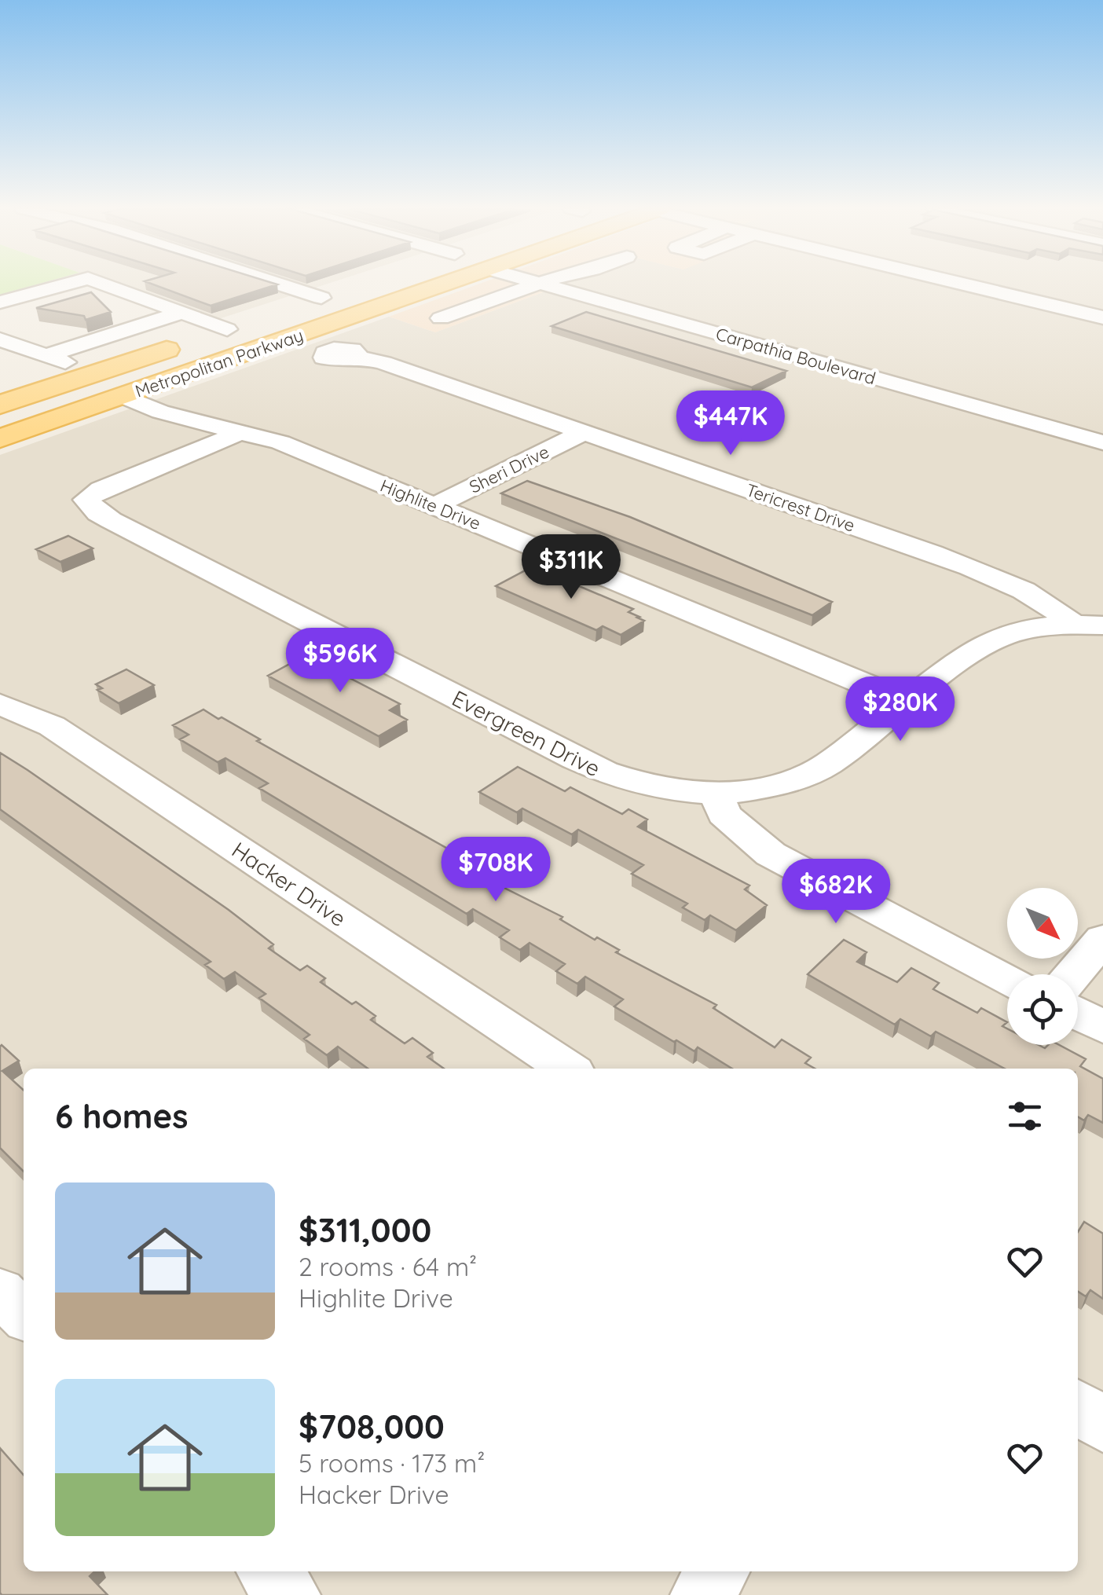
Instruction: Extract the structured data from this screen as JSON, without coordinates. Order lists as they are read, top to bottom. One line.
{"streets":{"main road":["Metropolitan Parkway"],"street":["Carpathia Boulevard","Sheri Drive","Highlite Drive","Tericrest Drive","Evergreen Drive","Hacker Drive"]},"crossings":[["Metropolitan Parkway","Highlite Drive"],["Sheri Drive","Highlite Drive"],["Sheri Drive","Tericrest Drive"],["Highlite Drive","Evergreen Drive"]],"north":"bottom right","page":{"price":["$447K","$311K","$596K","$280K","$708K","$682K"],"heading":"6 homes","list":[{"name":"$311,000","note":"2 rooms · 64 m² · Highlite Drive"},{"name":"$708,000","note":"5 rooms · 173 m² · Hacker Drive"}]}}
